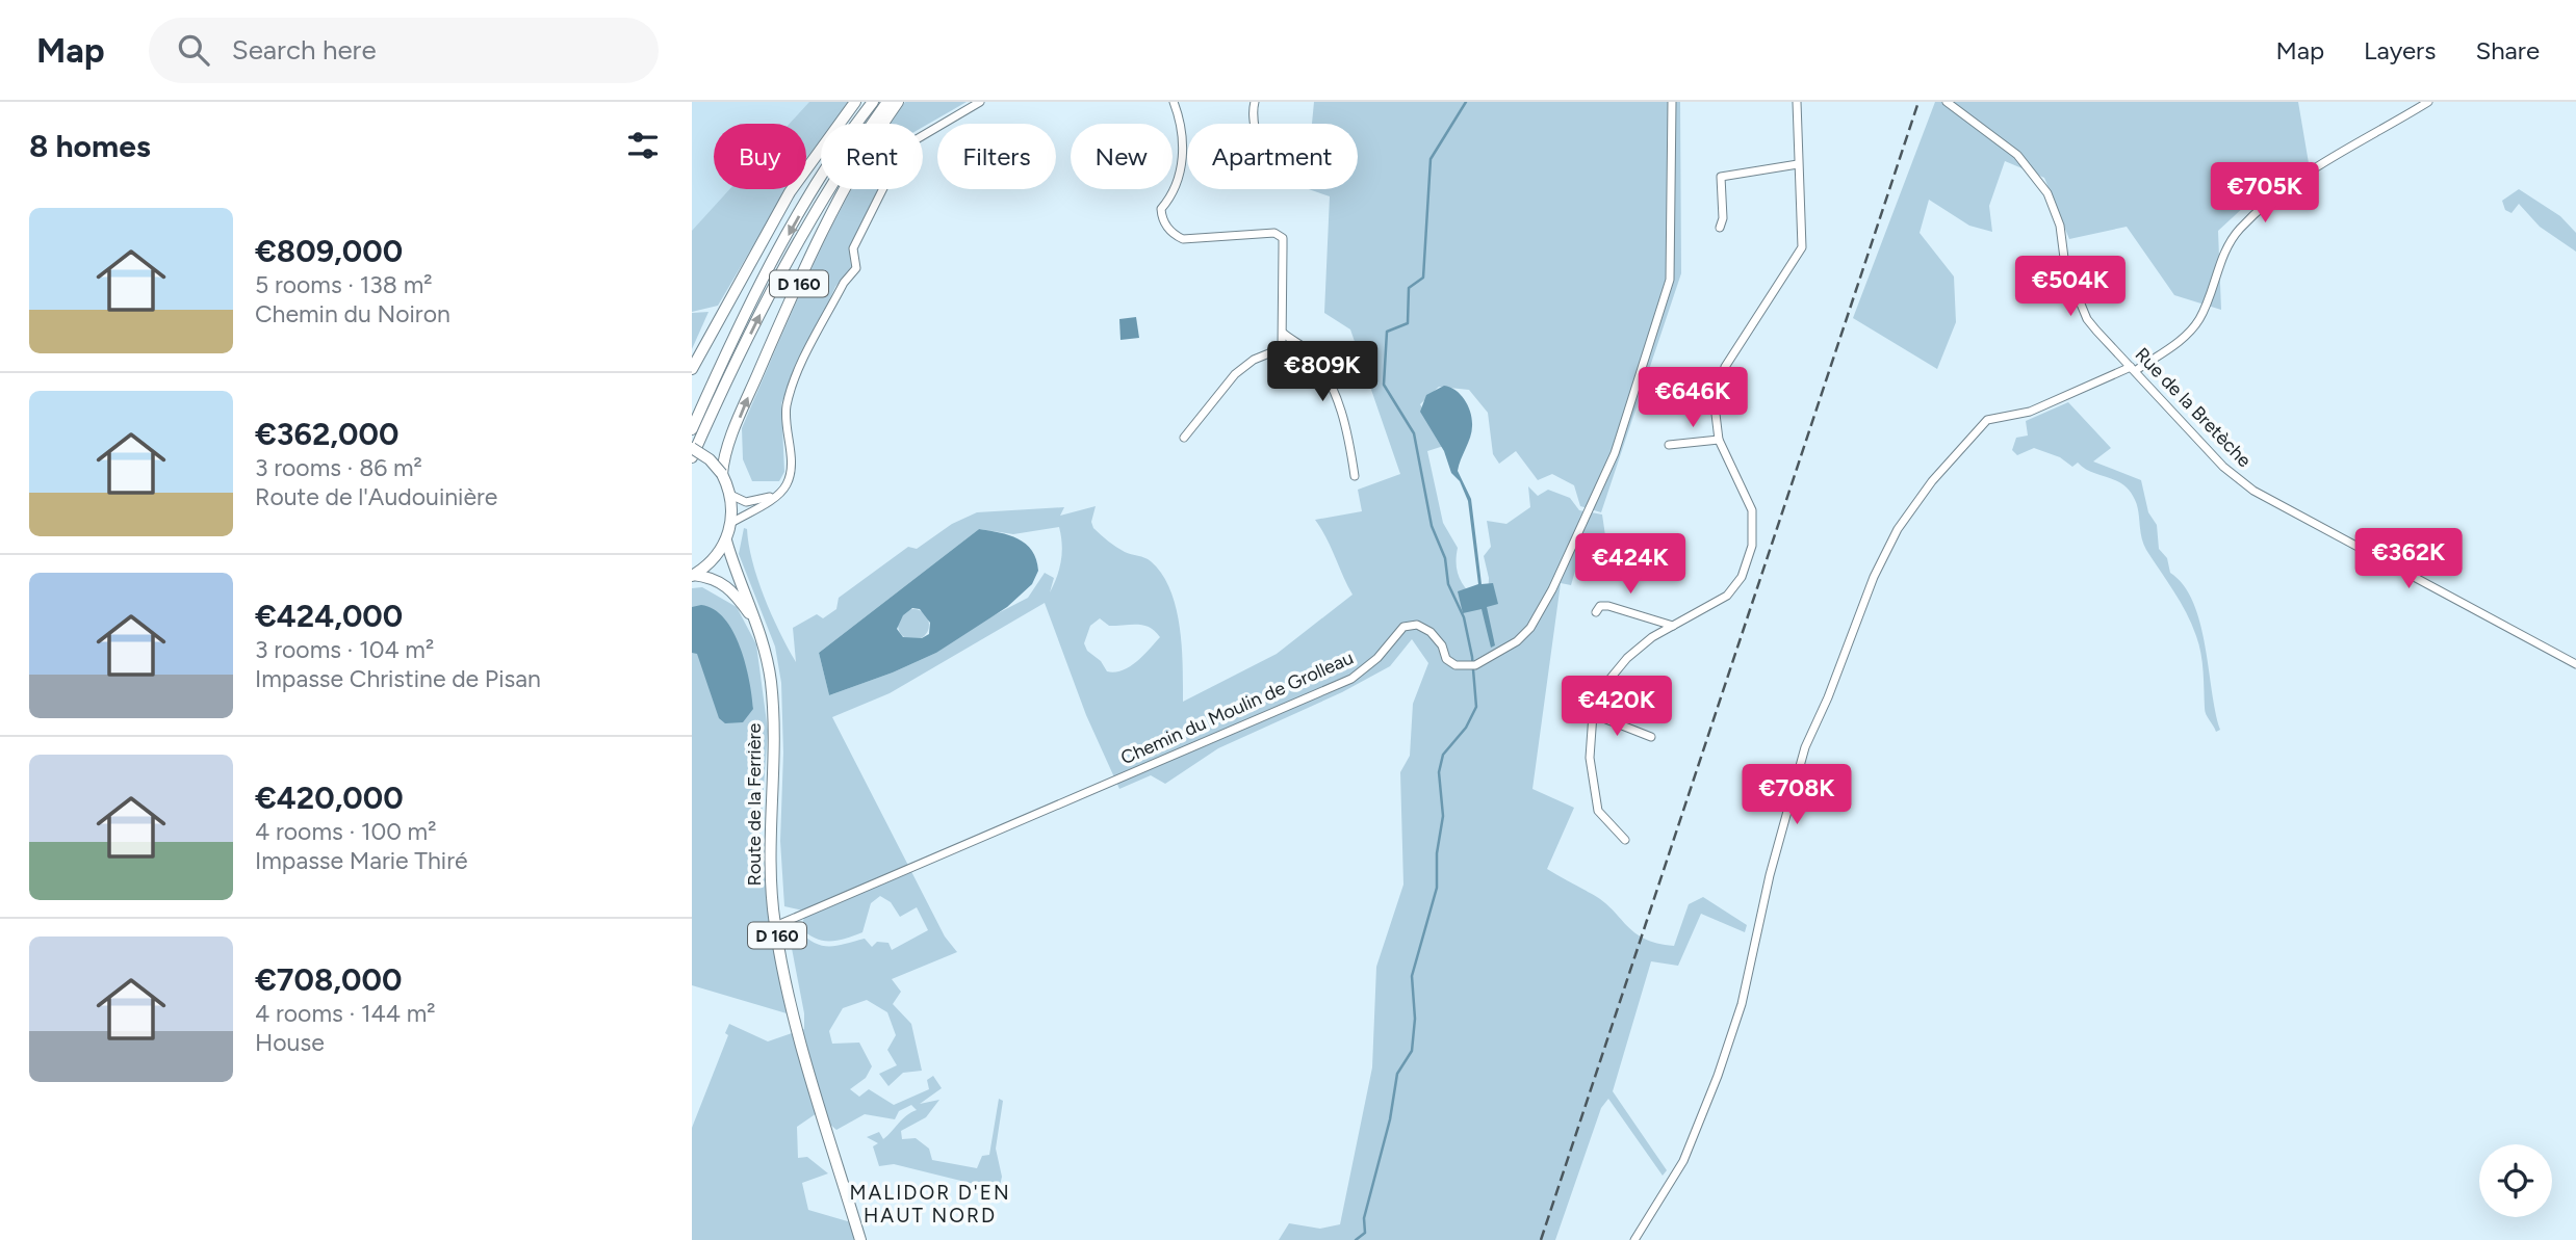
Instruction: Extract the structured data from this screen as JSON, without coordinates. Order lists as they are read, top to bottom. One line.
{"streets":{"main road":["D 160","Route de la Ferrière"],"street":["Rue de la Bretèche","Chemin du Moulin de Grolleau"]},"crossings":[["Chemin du Moulin de Grolleau","Route de la Ferrière"]],"districts":["MALIDOR D'EN HAUT NORD"],"page":{"header":"Map","search":"Search here","nav":["Map","Layers","Share"],"heading":"8 homes","chip":["Buy","Rent","Filters","New","Apartment"],"price":["€705K","€504K","€809K","€646K","€362K","€424K","€420K","€708K"],"list":[{"name":"€809,000","note":"5 rooms · 138 m² · Chemin du Noiron"},{"name":"€362,000","note":"3 rooms · 86 m² · Route de l'Audouinière"},{"name":"€424,000","note":"3 rooms · 104 m² · Impasse Christine de Pisan"},{"name":"€420,000","note":"4 rooms · 100 m² · Impasse Marie Thiré"},{"name":"€708,000","note":"4 rooms · 144 m² · House"}]}}
